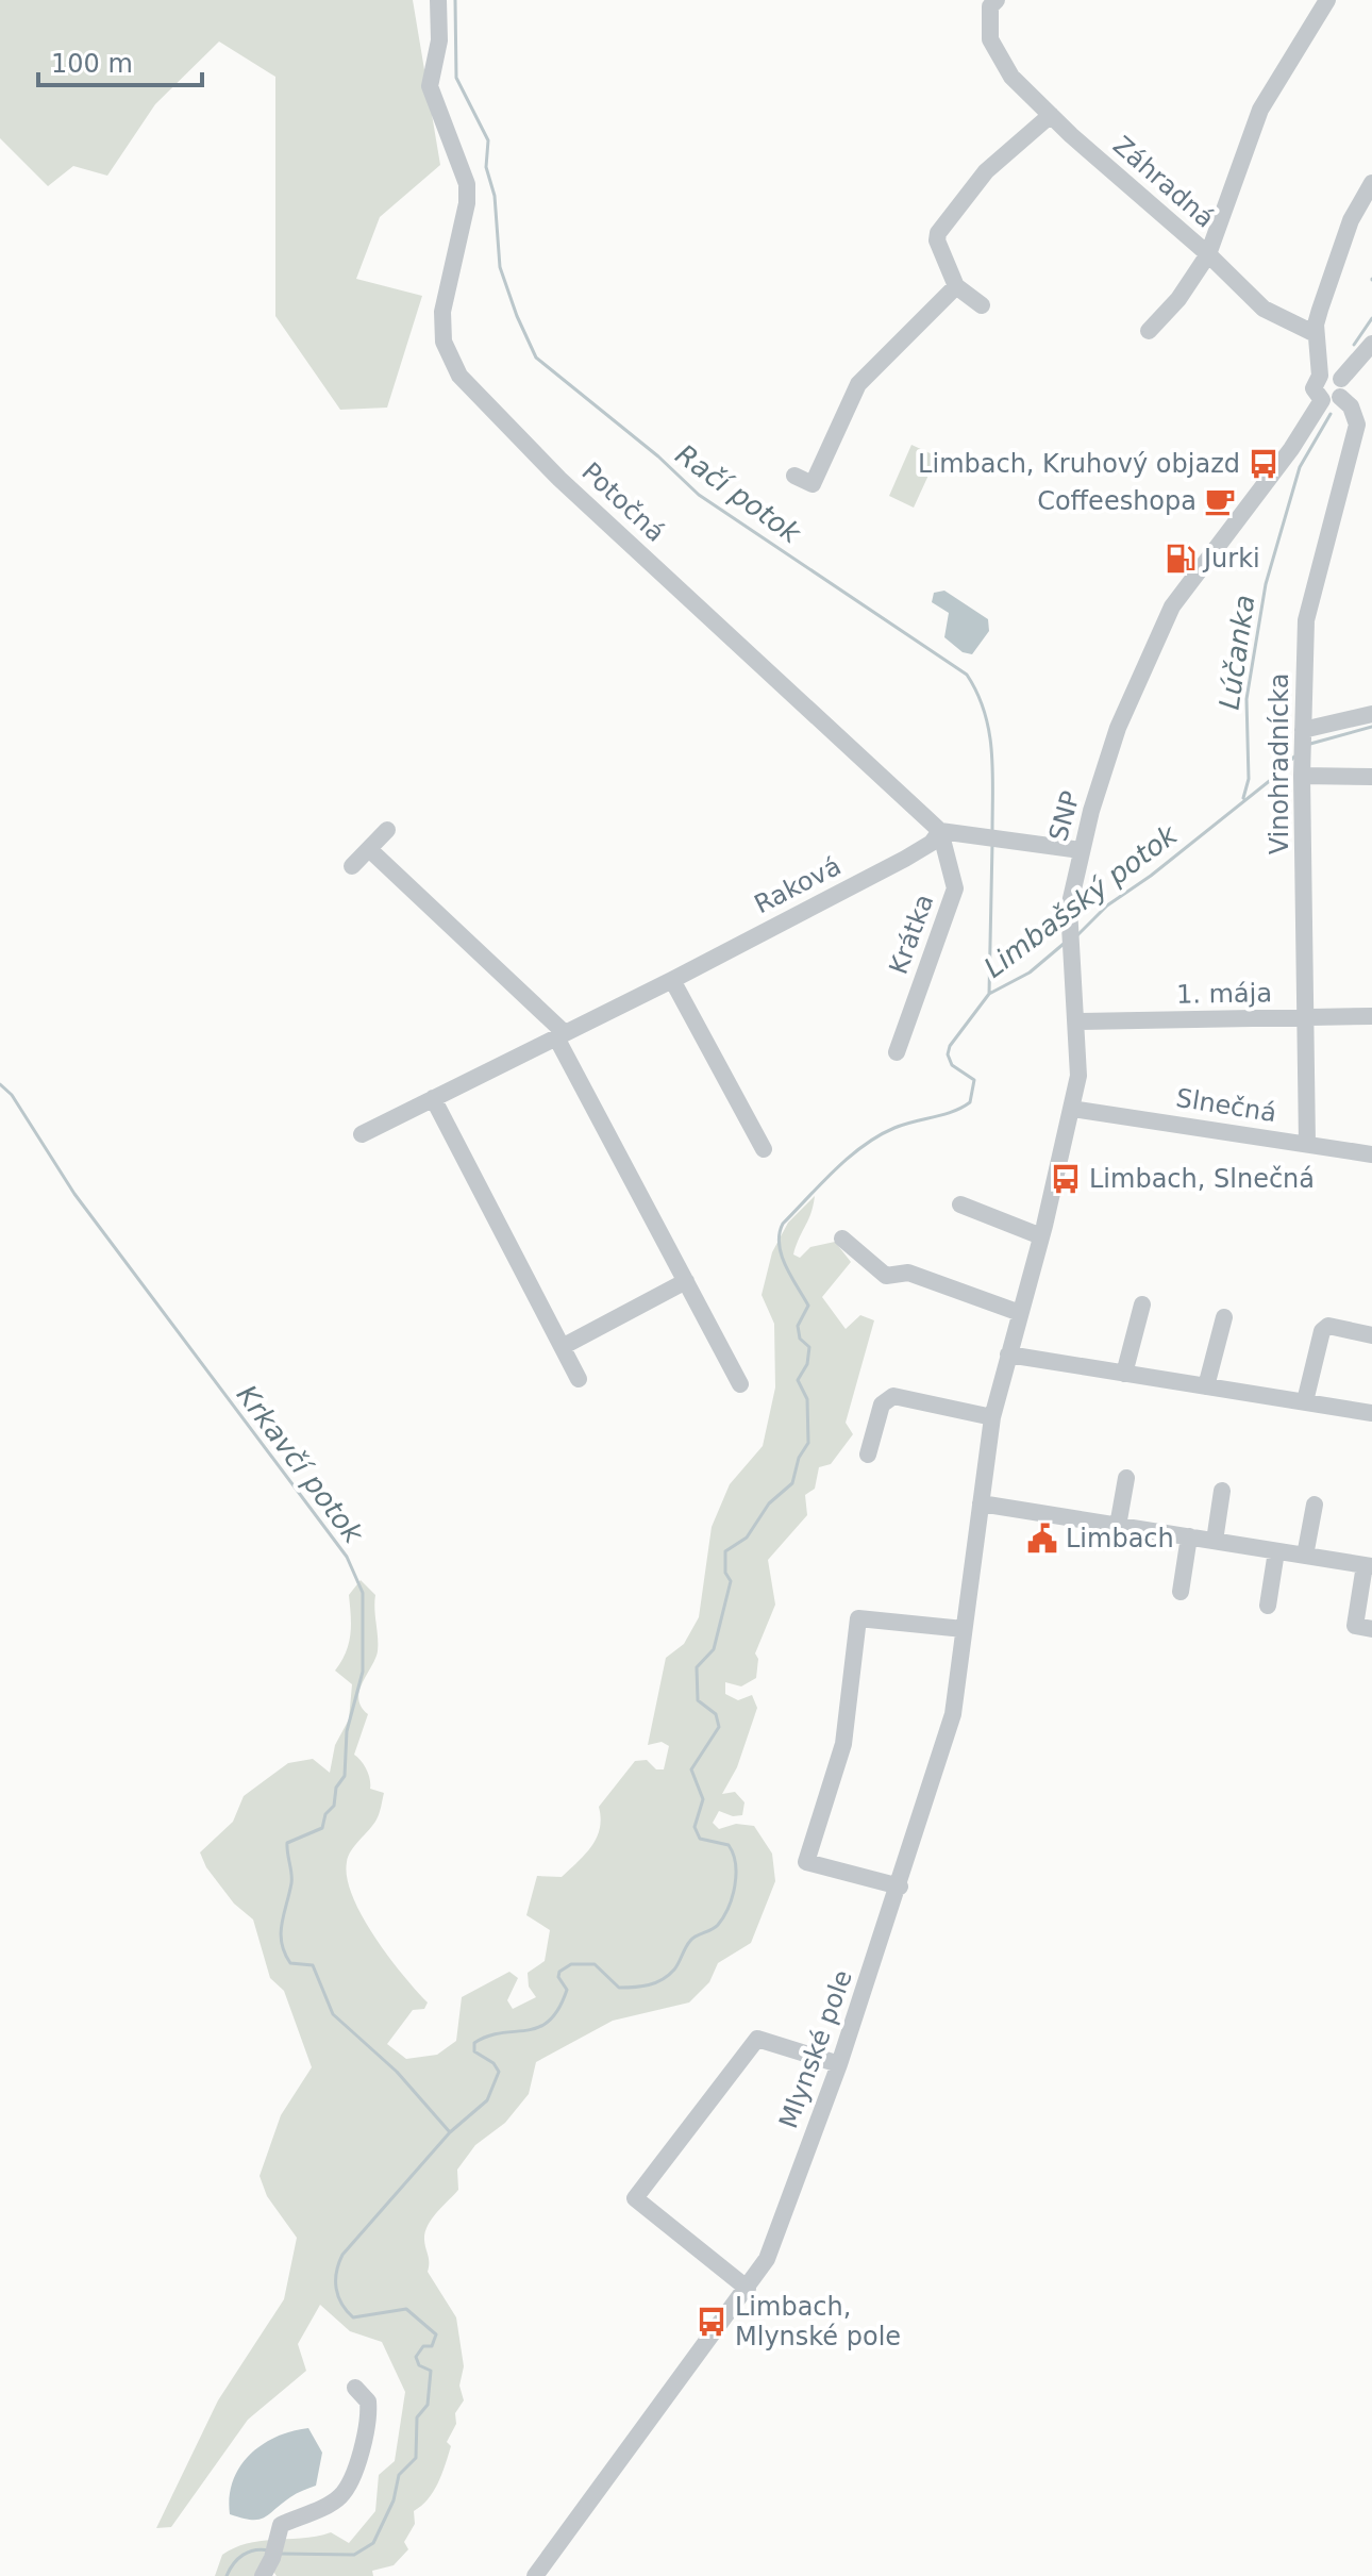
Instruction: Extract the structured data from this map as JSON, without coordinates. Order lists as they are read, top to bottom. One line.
{"streets":{"street":["Záhradná","Potočná","Vinohradnícka","SNP","Raková","Krátka","1. mája","Slnečná","Mlynské pole"]},"crossings":[["Potočná","Raková"],["Potočná","Krátka"],["Vinohradnícka","SNP"],["Vinohradnícka","1. mája"],["Vinohradnícka","Slnečná"],["SNP","1. mája"],["SNP","Slnečná"],["SNP","Mlynské pole"],["Raková","Krátka"]],"water":["Račí potok","Lúčanka","Limbašský potok","Krkavčí potok"],"places":{"bus stop":["Limbach, Kruhový objazd","Limbach, Slnečná","Limbach, Mlynské pole"],"cafe":["Coffeeshopa"],"fuel station":["Jurki"],"public building":["Limbach"]},"scale_bar":"100 m"}
